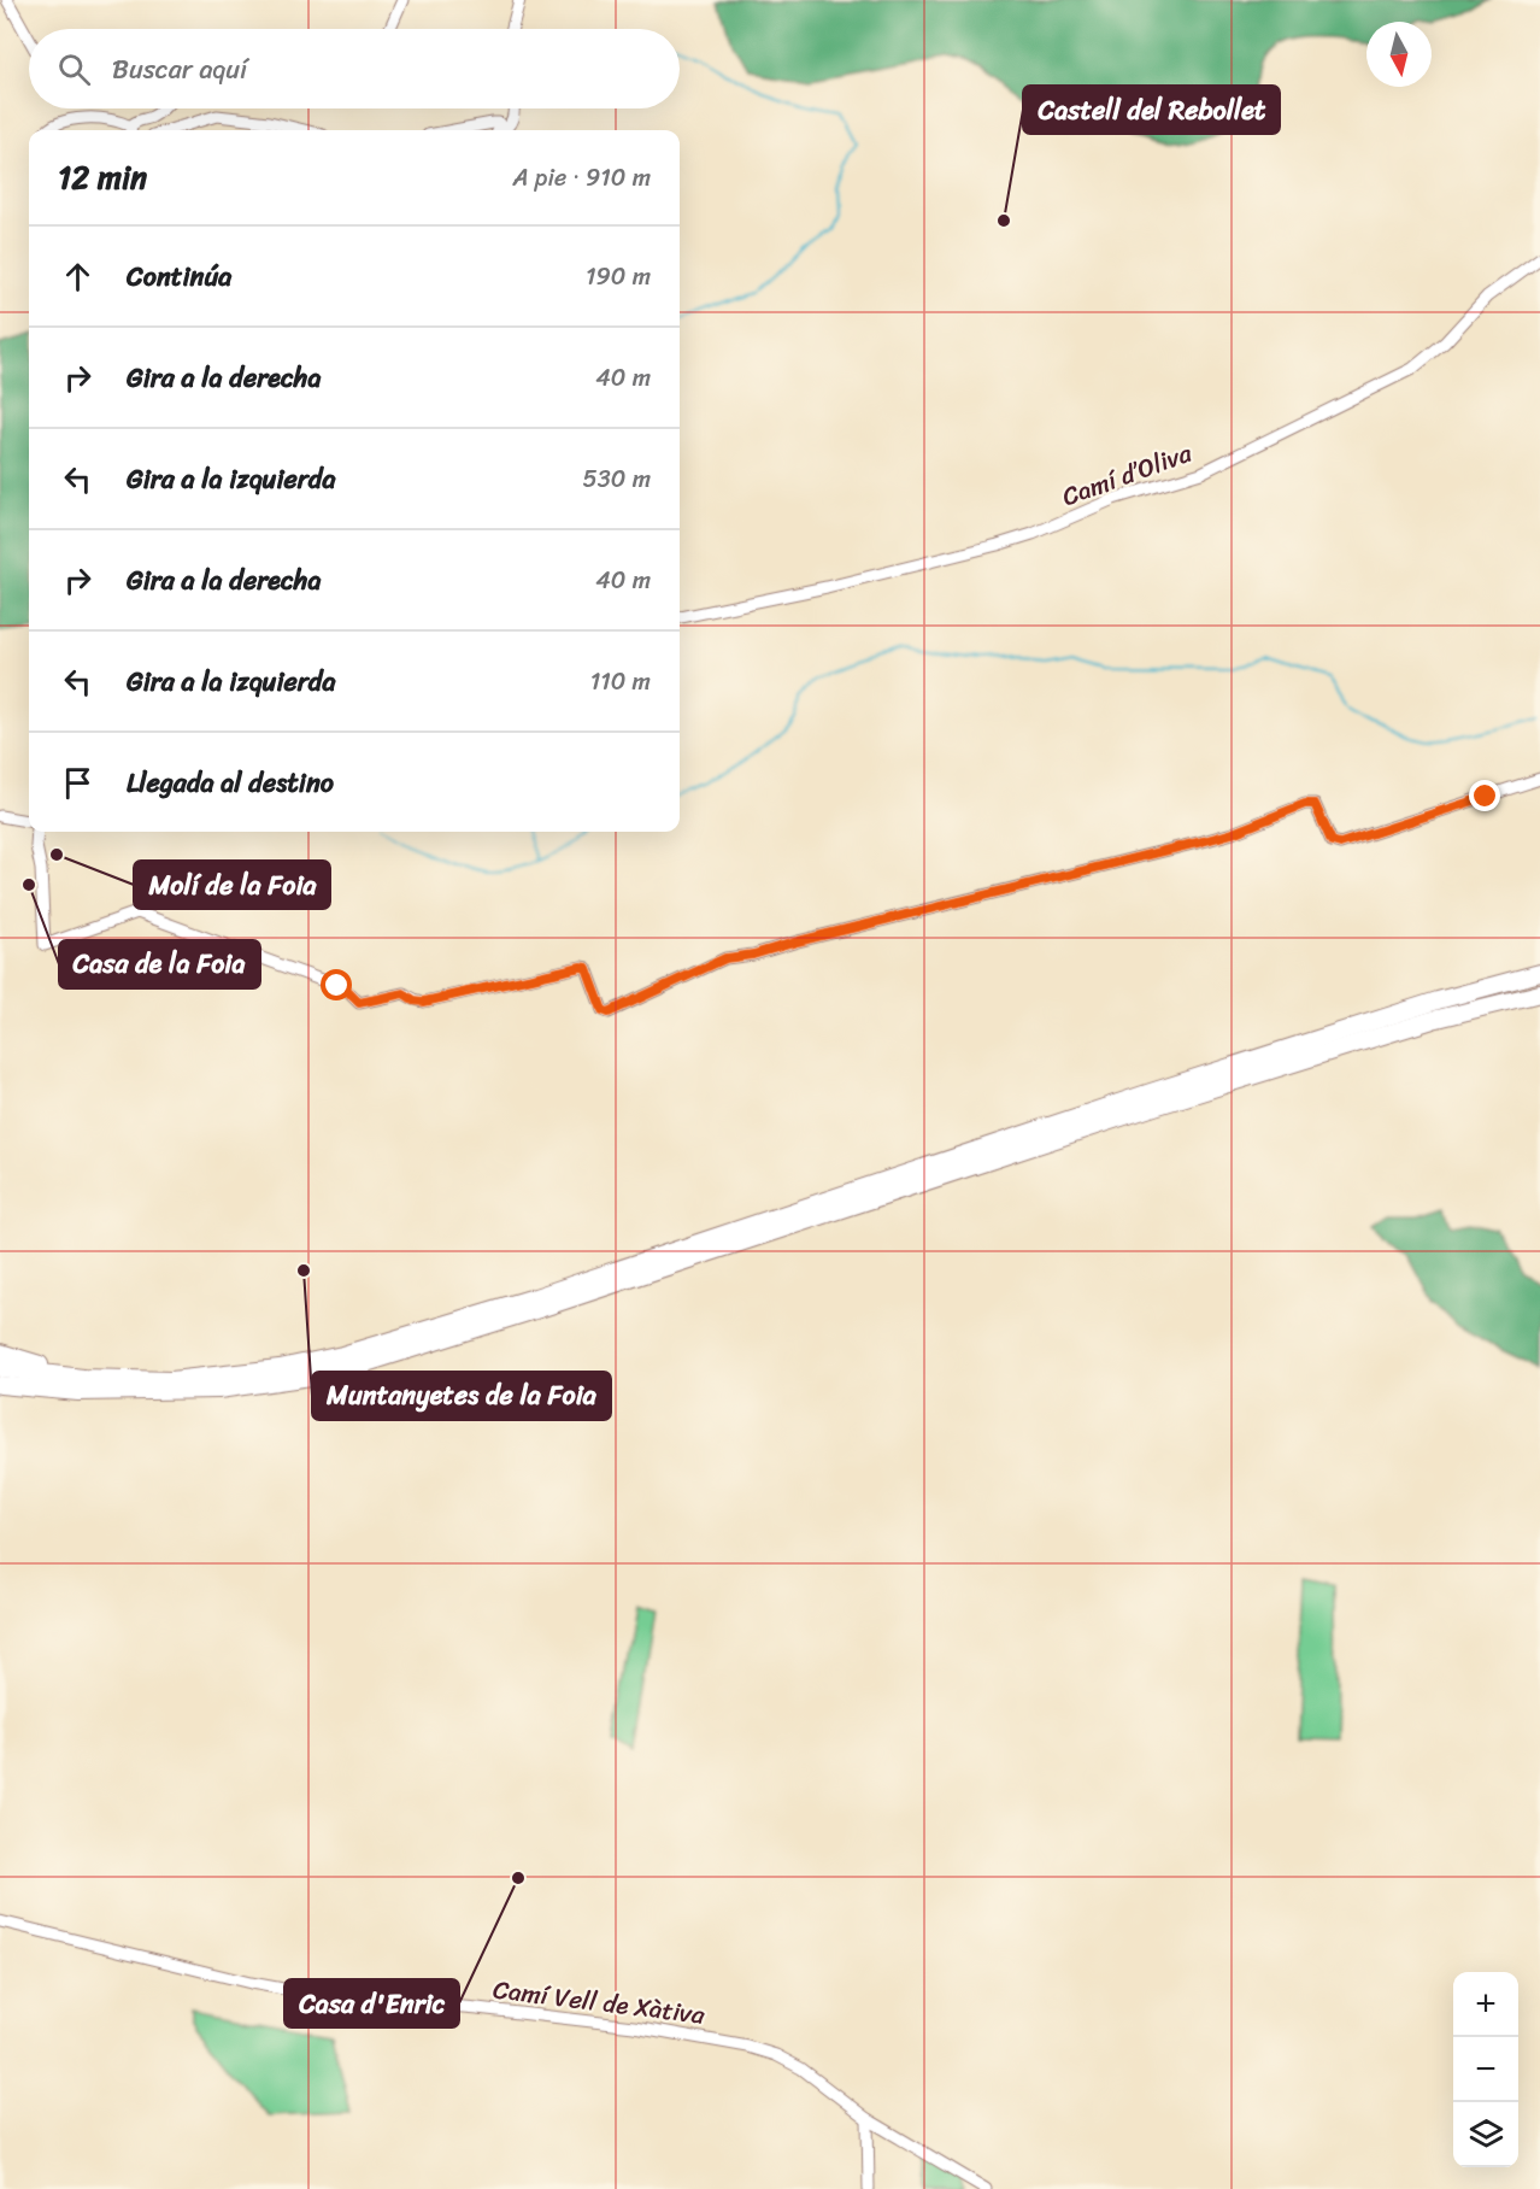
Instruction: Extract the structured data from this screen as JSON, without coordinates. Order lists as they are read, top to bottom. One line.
{"streets":{"street":["Camí d’Oliva","Camí Vell de Xàtiva"]},"places":["Castell del Rebollet","Molí de la Foia","Casa de la Foia","Muntanyetes de la Foia","Casa d'Enric"],"north":"bottom","page":{"search":"Buscar aquí","heading":["12 min","A pie · 910 m"],"list":[["Continúa","190 m"],["Gira a la derecha","40 m"],["Gira a la izquierda","530 m"],["Gira a la derecha","40 m"],["Gira a la izquierda","110 m"],"Llegada al destino"],"map_buttons":["+","−"]}}
